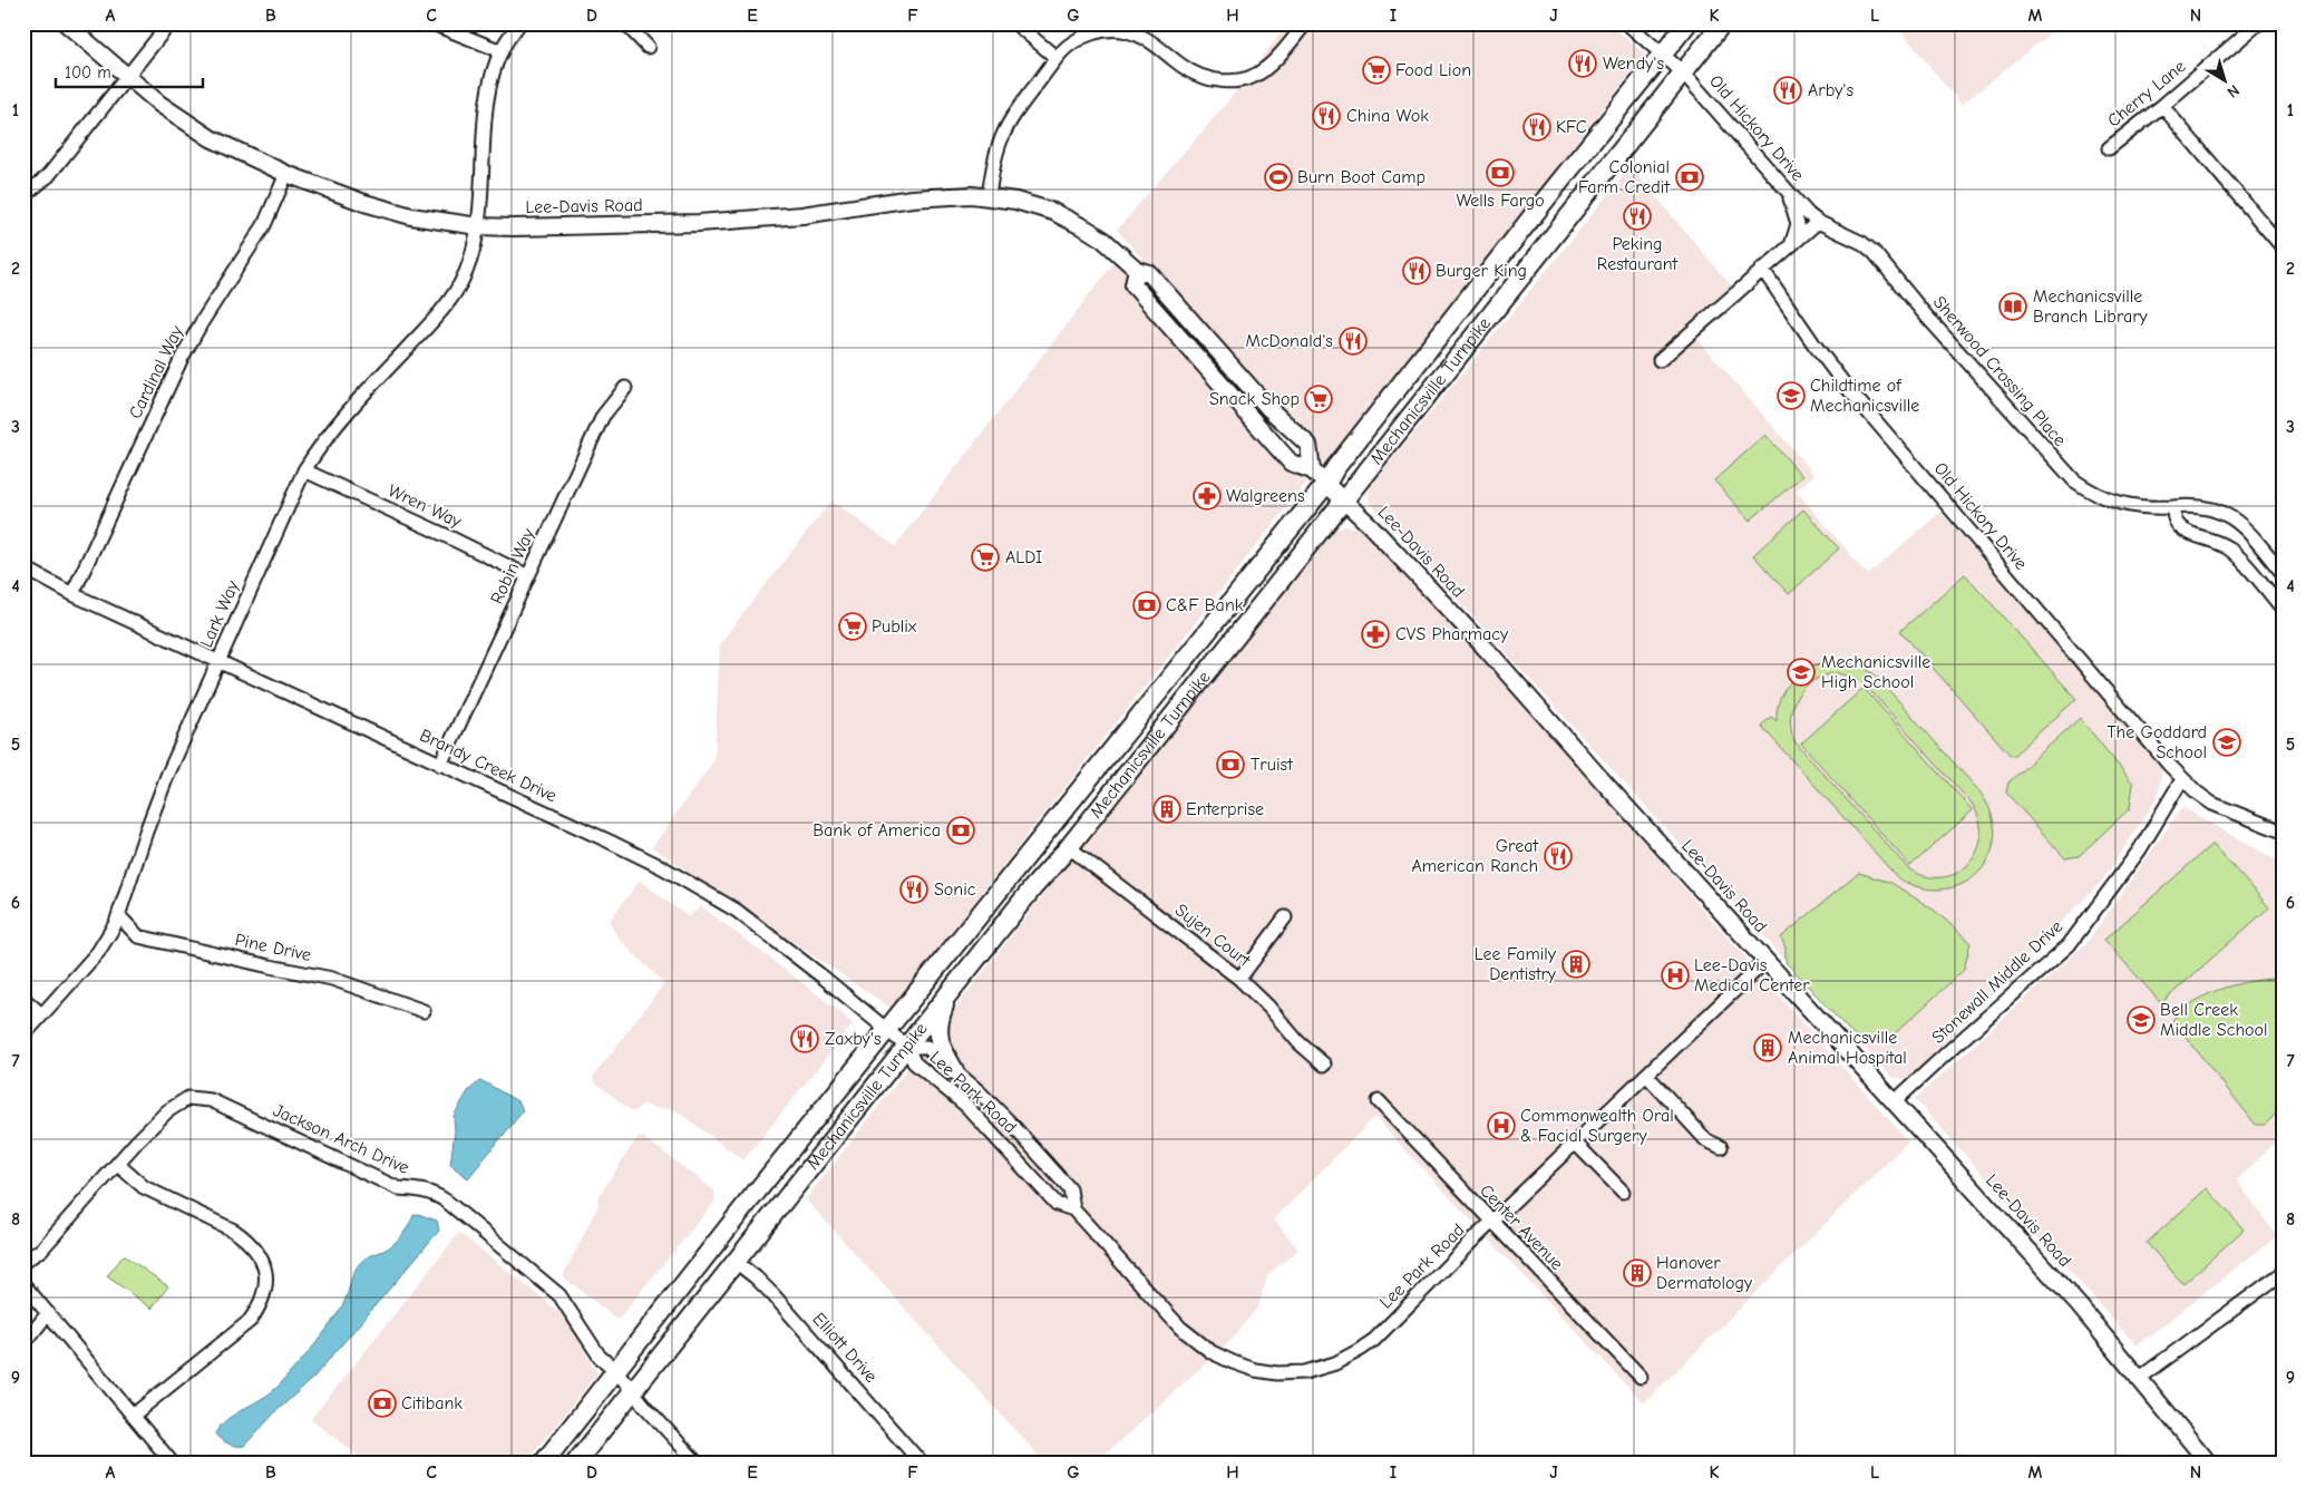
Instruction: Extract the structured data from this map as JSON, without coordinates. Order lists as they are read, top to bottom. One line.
{"streets":{"highway":["Mechanicsville Turnpike"],"main road":["Lee-Davis Road"],"street":["Cherry Lane","Old Hickory Drive","Sherwood Crossing Place","Cardinal Way","Wren Way","Robin Way","Lark Way","Brandy Creek Drive","Sujen Court","Pine Drive","Stonewall Middle Drive","Lee Park Road","Jackson Arch Drive","Center Avenue","Elliott Drive"]},"crossings":[["Old Hickory Drive","Sherwood Crossing Place"],["Old Hickory Drive","Mechanicsville Turnpike"],["Old Hickory Drive","Stonewall Middle Drive"],["Lee-Davis Road","Cardinal Way"],["Lee-Davis Road","Mechanicsville Turnpike"],["Lee-Davis Road","Lark Way"],["Lee-Davis Road","Stonewall Middle Drive"],["Lee-Davis Road","Lee Park Road"],["Cardinal Way","Brandy Creek Drive"],["Mechanicsville Turnpike","Brandy Creek Drive"],["Mechanicsville Turnpike","Sujen Court"],["Mechanicsville Turnpike","Lee Park Road"],["Mechanicsville Turnpike","Jackson Arch Drive"],["Mechanicsville Turnpike","Elliott Drive"],["Wren Way","Robin Way"],["Wren Way","Lark Way"],["Robin Way","Brandy Creek Drive"],["Lark Way","Brandy Creek Drive"],["Lark Way","Pine Drive"],["Brandy Creek Drive","Lee Park Road"],["Lee Park Road","Center Avenue"]],"places":{"restaurant":["Wendy's","Arby's","China Wok","KFC","Peking Restaurant","Burger King","McDonald's","Great American Ranch","Sonic","Zaxby's"],"supermarket":["Food Lion","Snack Shop","ALDI","Publix"],"bank":["Wells Fargo","Colonial Farm Credit","C&F Bank","Truist","Bank of America","Citibank"],"sports":["Burn Boot Camp"],"library":["Mechanicsville Branch Library"],"school or university":["Childtime of Mechanicsville","Mechanicsville High School","The Goddard School","Bell Creek Middle School"],"pharmacy":["Walgreens","CVS Pharmacy"],"building":["Enterprise","Lee Family Dentistry","Mechanicsville Animal Hospital","Hanover Dermatology"],"hospital":["Lee-Davis Medical Center","Commonwealth Oral & Facial Surgery"]},"scale_bar":"100 m","north":"bottom right","grid":{"columns":["A","B","C","D","E","F","G","H","I","J","K","L","M","N"],"rows":["1","2","3","4","5","6","7","8","9"]}}
